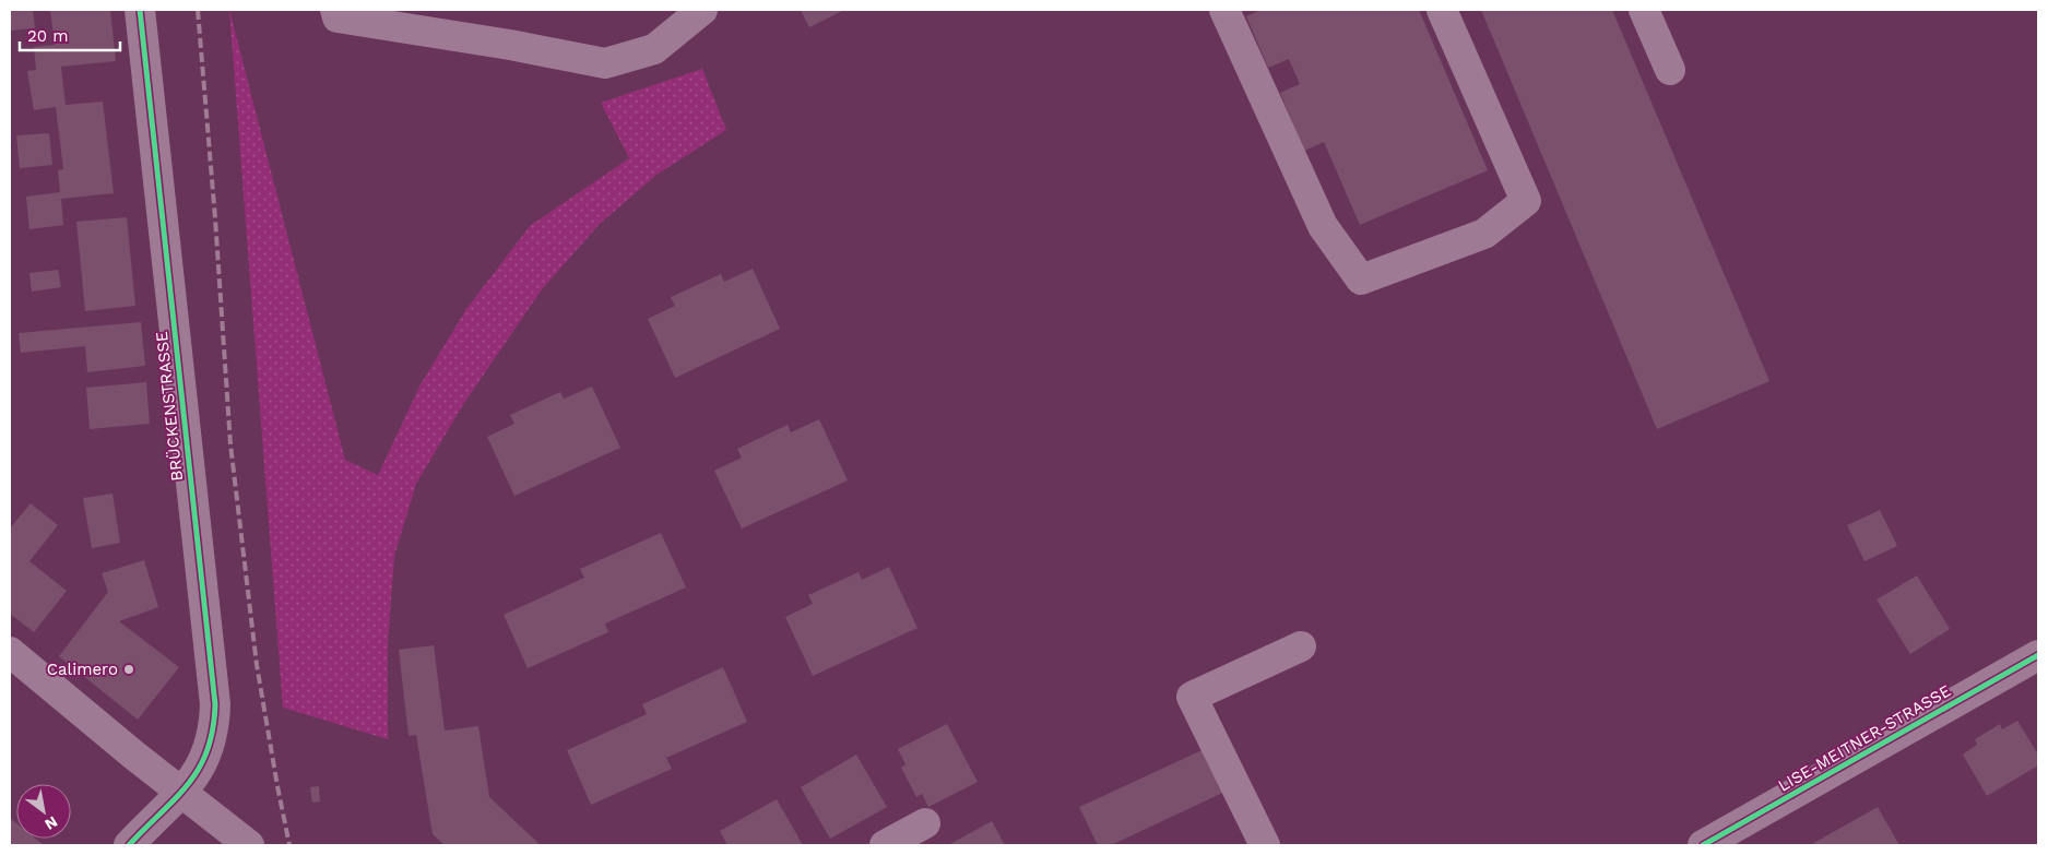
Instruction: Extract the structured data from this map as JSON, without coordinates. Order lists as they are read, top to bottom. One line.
{"streets":{"street":["BRÜCKENSTRASSE","LISE-MEITNER-STRASSE"]},"places":["Calimero"],"scale_bar":"20 m","north":"bottom right"}
